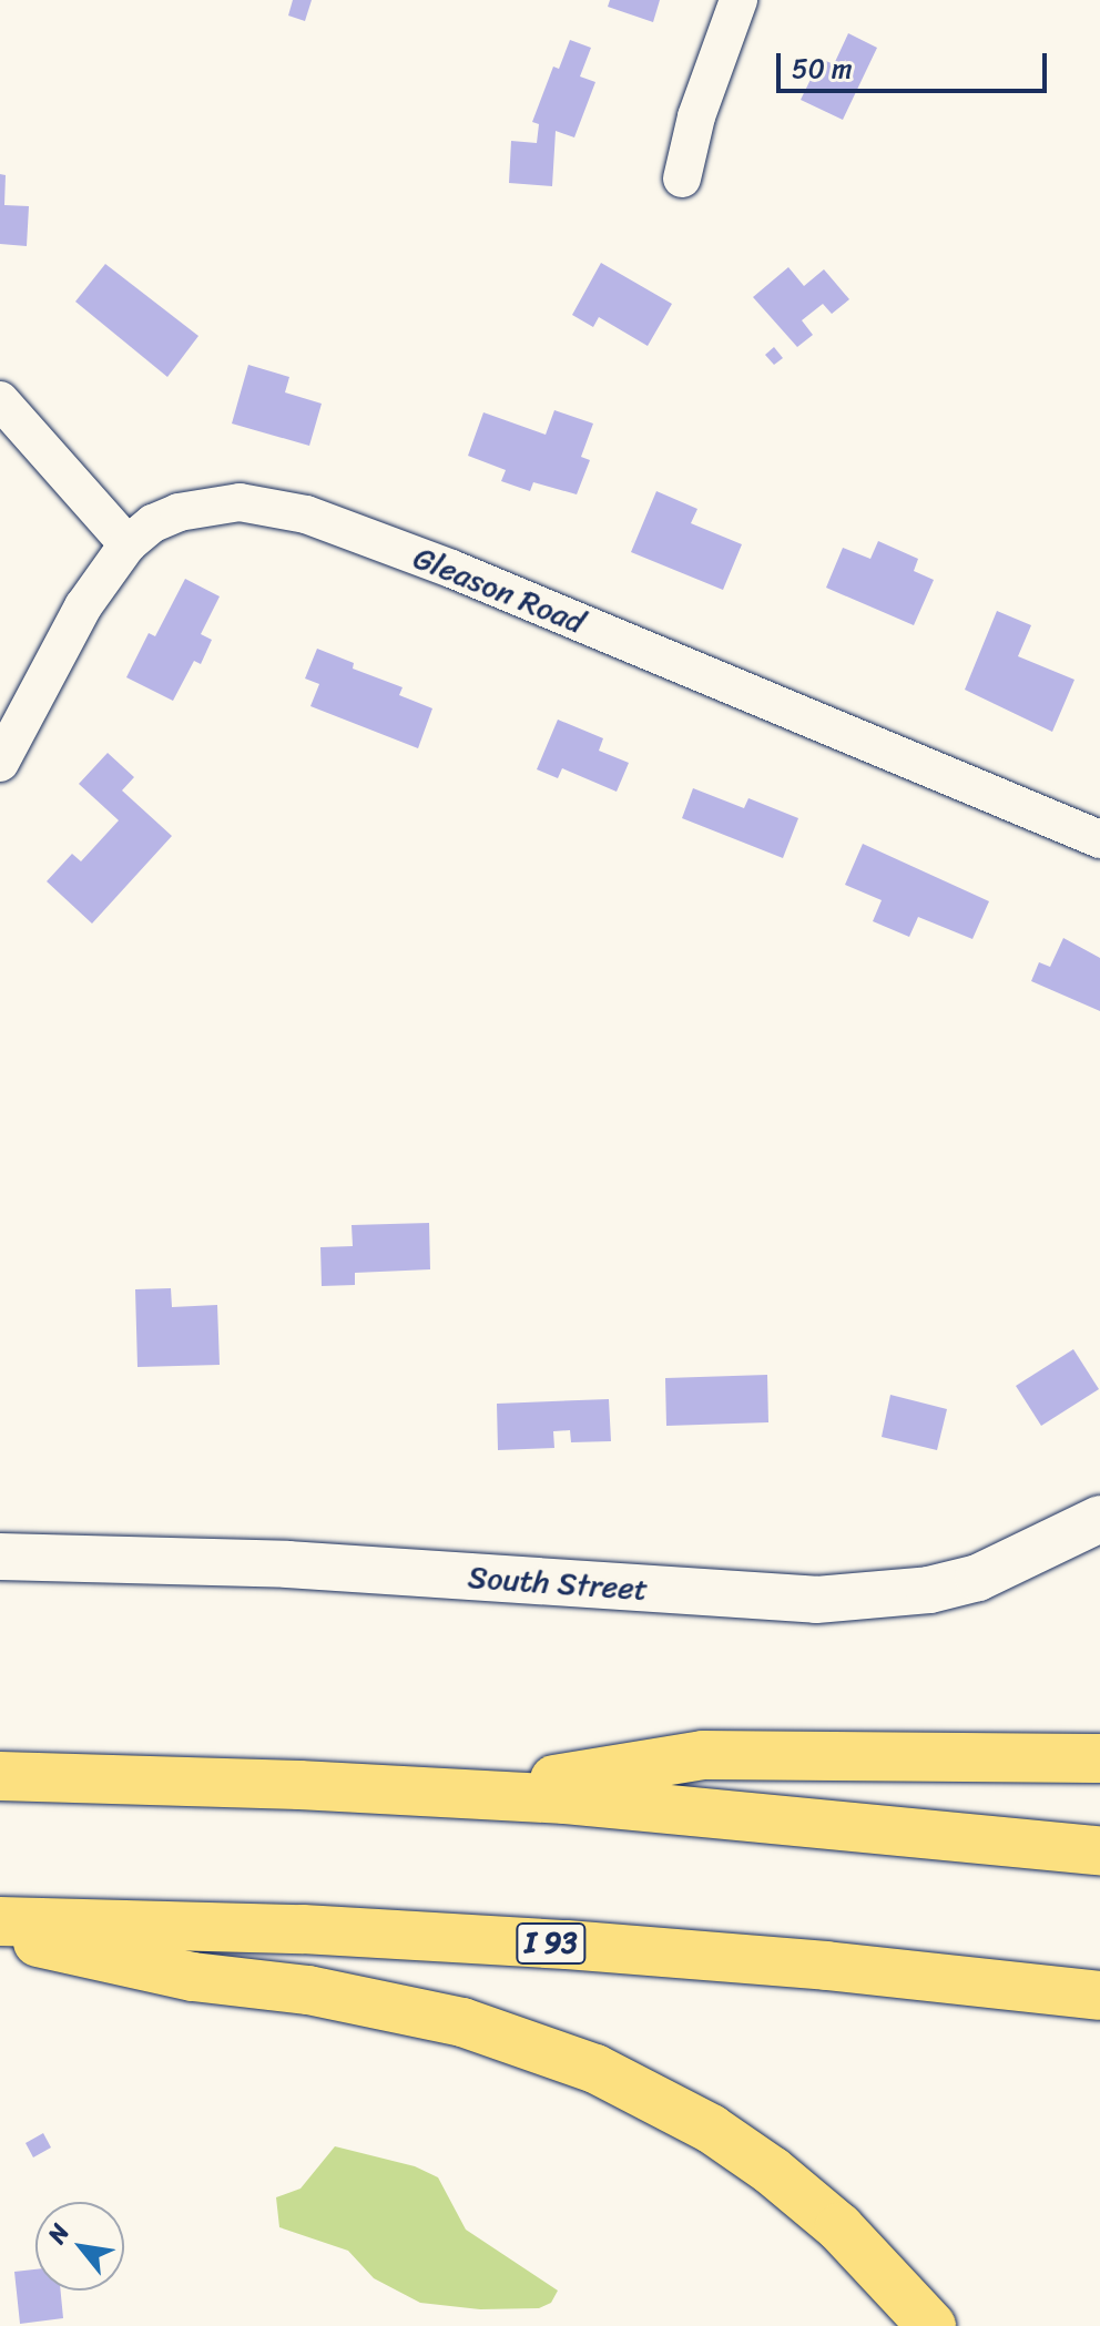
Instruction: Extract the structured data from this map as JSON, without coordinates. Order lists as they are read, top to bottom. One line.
{"streets":{"highway":["I 93"],"street":["Gleason Road","South Street"]},"scale_bar":"50 m","north":"top left"}
